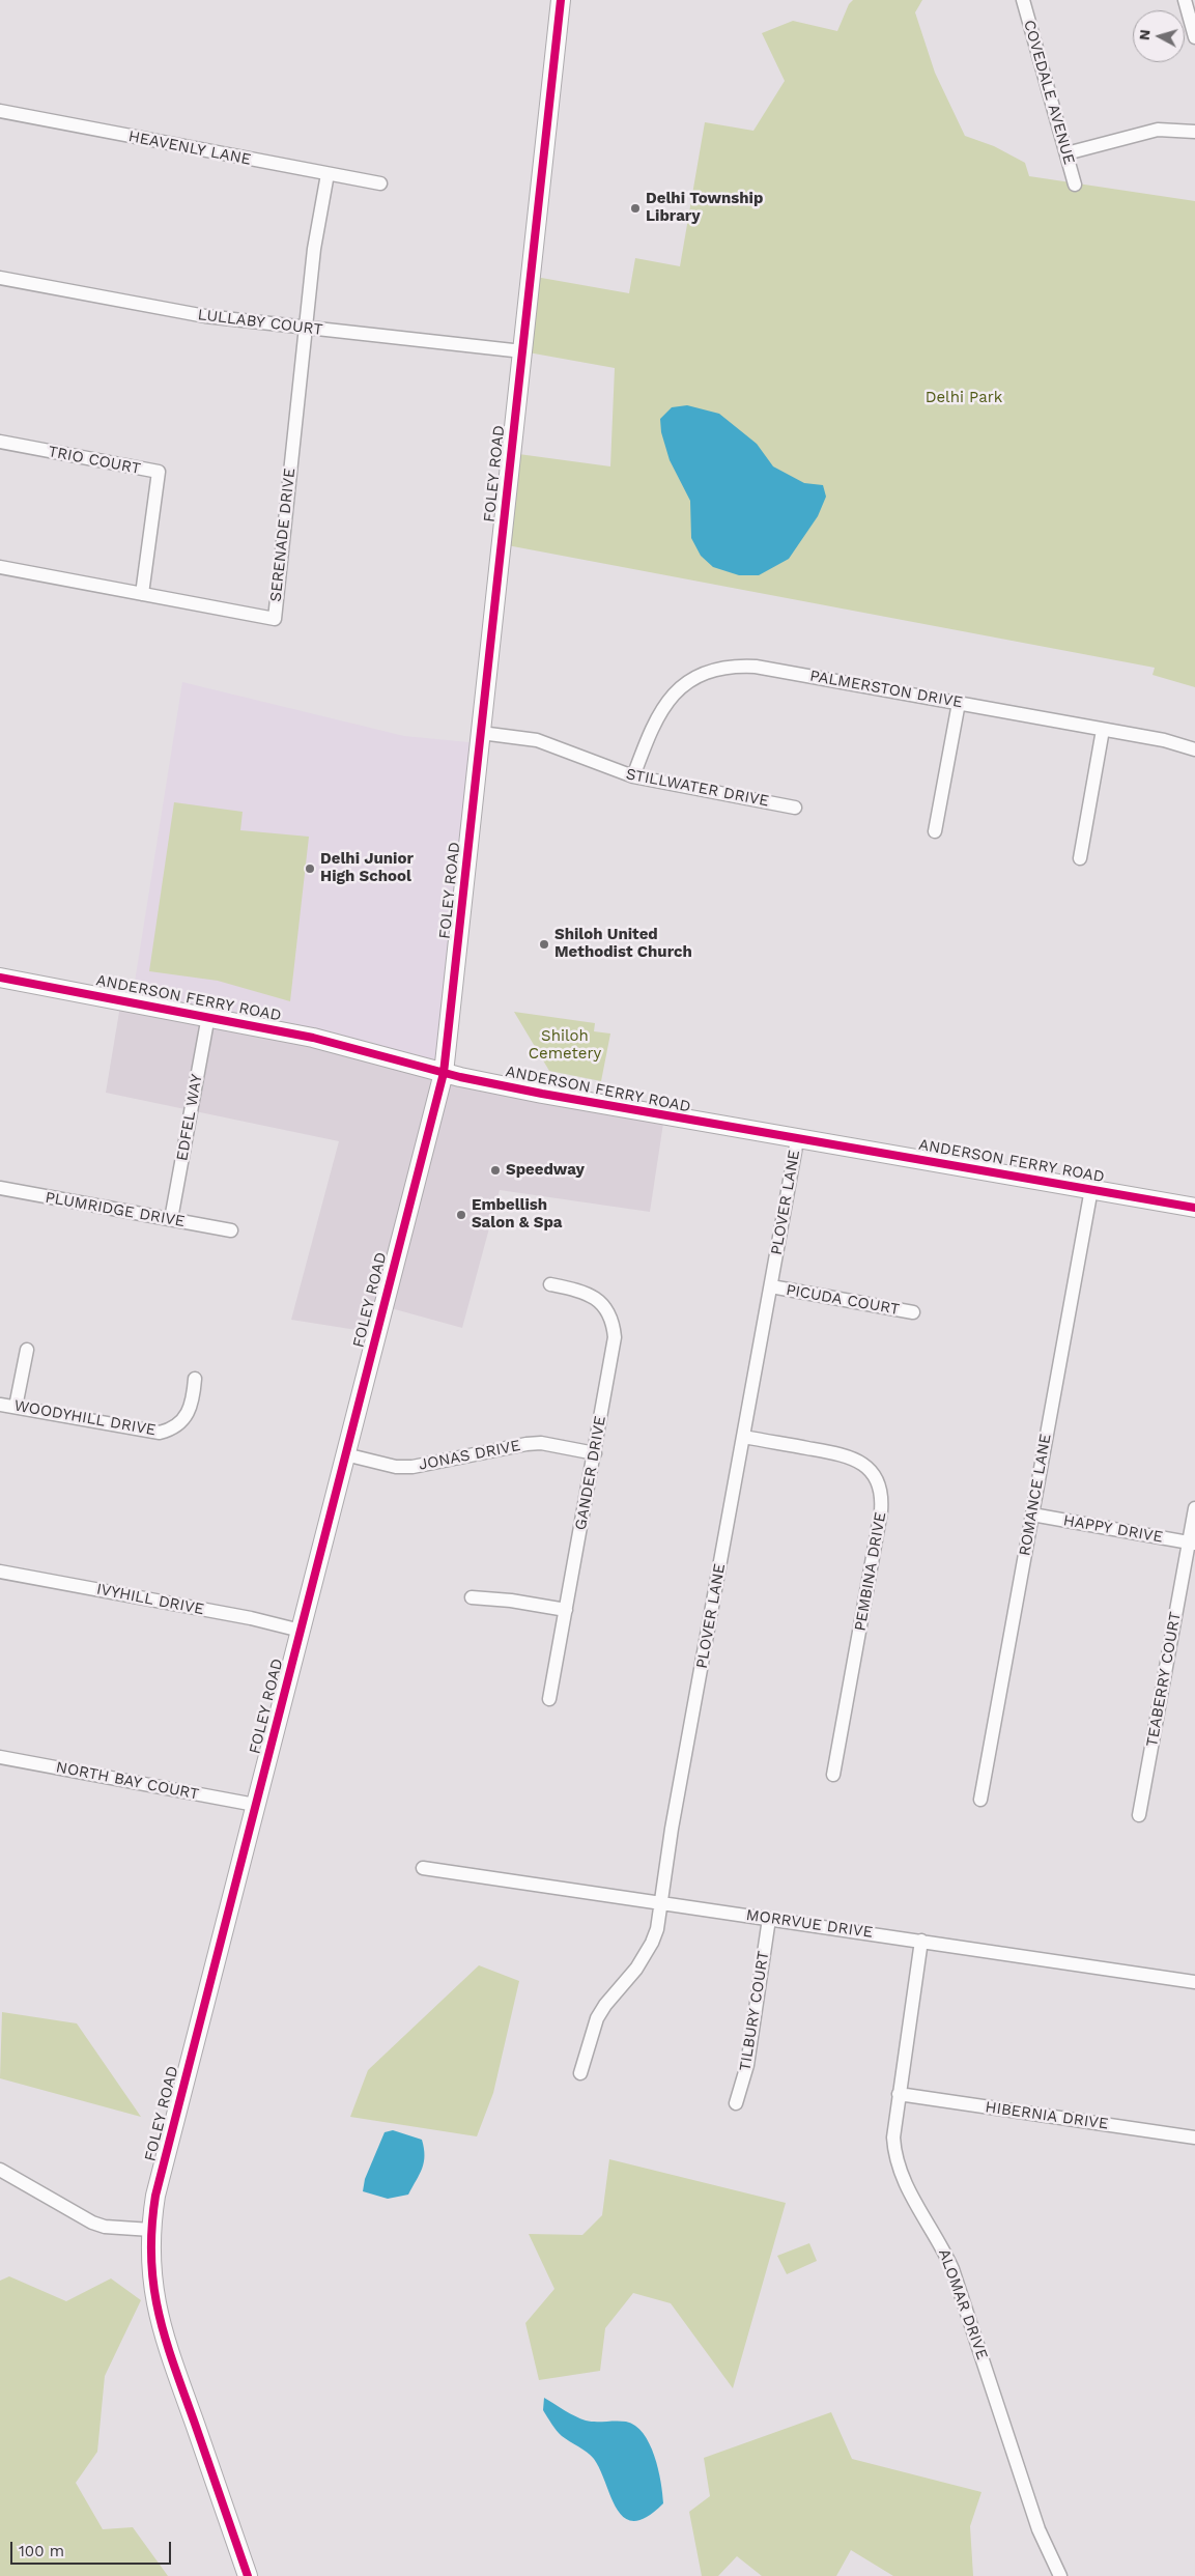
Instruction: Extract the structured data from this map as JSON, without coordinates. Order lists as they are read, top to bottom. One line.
{"streets":{"street":["COVEDALE AVENUE","HEAVENLY LANE","LULLABY COURT","TRIO COURT","FOLEY ROAD","SERENADE DRIVE","PALMERSTON DRIVE","STILLWATER DRIVE","ANDERSON FERRY ROAD","EDFEL WAY","PLOVER LANE","PLUMRIDGE DRIVE","PICUDA COURT","WOODYHILL DRIVE","JONAS DRIVE","GANDER DRIVE","ROMANCE LANE","HAPPY DRIVE","PEMBINA DRIVE","IVYHILL DRIVE","TEABERRY COURT","NORTH BAY COURT","MORRVUE DRIVE","TILBURY COURT","HIBERNIA DRIVE","ALOMAR DRIVE"]},"crossings":[["HEAVENLY LANE","SERENADE DRIVE"],["LULLABY COURT","FOLEY ROAD"],["LULLABY COURT","SERENADE DRIVE"],["TRIO COURT","SERENADE DRIVE"],["FOLEY ROAD","STILLWATER DRIVE"],["FOLEY ROAD","ANDERSON FERRY ROAD"],["FOLEY ROAD","JONAS DRIVE"],["FOLEY ROAD","IVYHILL DRIVE"],["FOLEY ROAD","NORTH BAY COURT"],["PALMERSTON DRIVE","STILLWATER DRIVE"],["ANDERSON FERRY ROAD","EDFEL WAY"],["ANDERSON FERRY ROAD","PLOVER LANE"],["ANDERSON FERRY ROAD","ROMANCE LANE"],["EDFEL WAY","PLUMRIDGE DRIVE"],["PLOVER LANE","PICUDA COURT"],["PLOVER LANE","PEMBINA DRIVE"],["PLOVER LANE","MORRVUE DRIVE"],["JONAS DRIVE","GANDER DRIVE"],["ROMANCE LANE","HAPPY DRIVE"],["HAPPY DRIVE","TEABERRY COURT"],["MORRVUE DRIVE","TILBURY COURT"],["MORRVUE DRIVE","ALOMAR DRIVE"],["HIBERNIA DRIVE","ALOMAR DRIVE"]],"parks":["Delhi Park","Shiloh Cemetery"],"places":["Delhi Township Library","Delhi Junior High School","Shiloh United Methodist Church","Speedway","Embellish Salon & Spa"],"scale_bar":"100 m","north":"left"}
